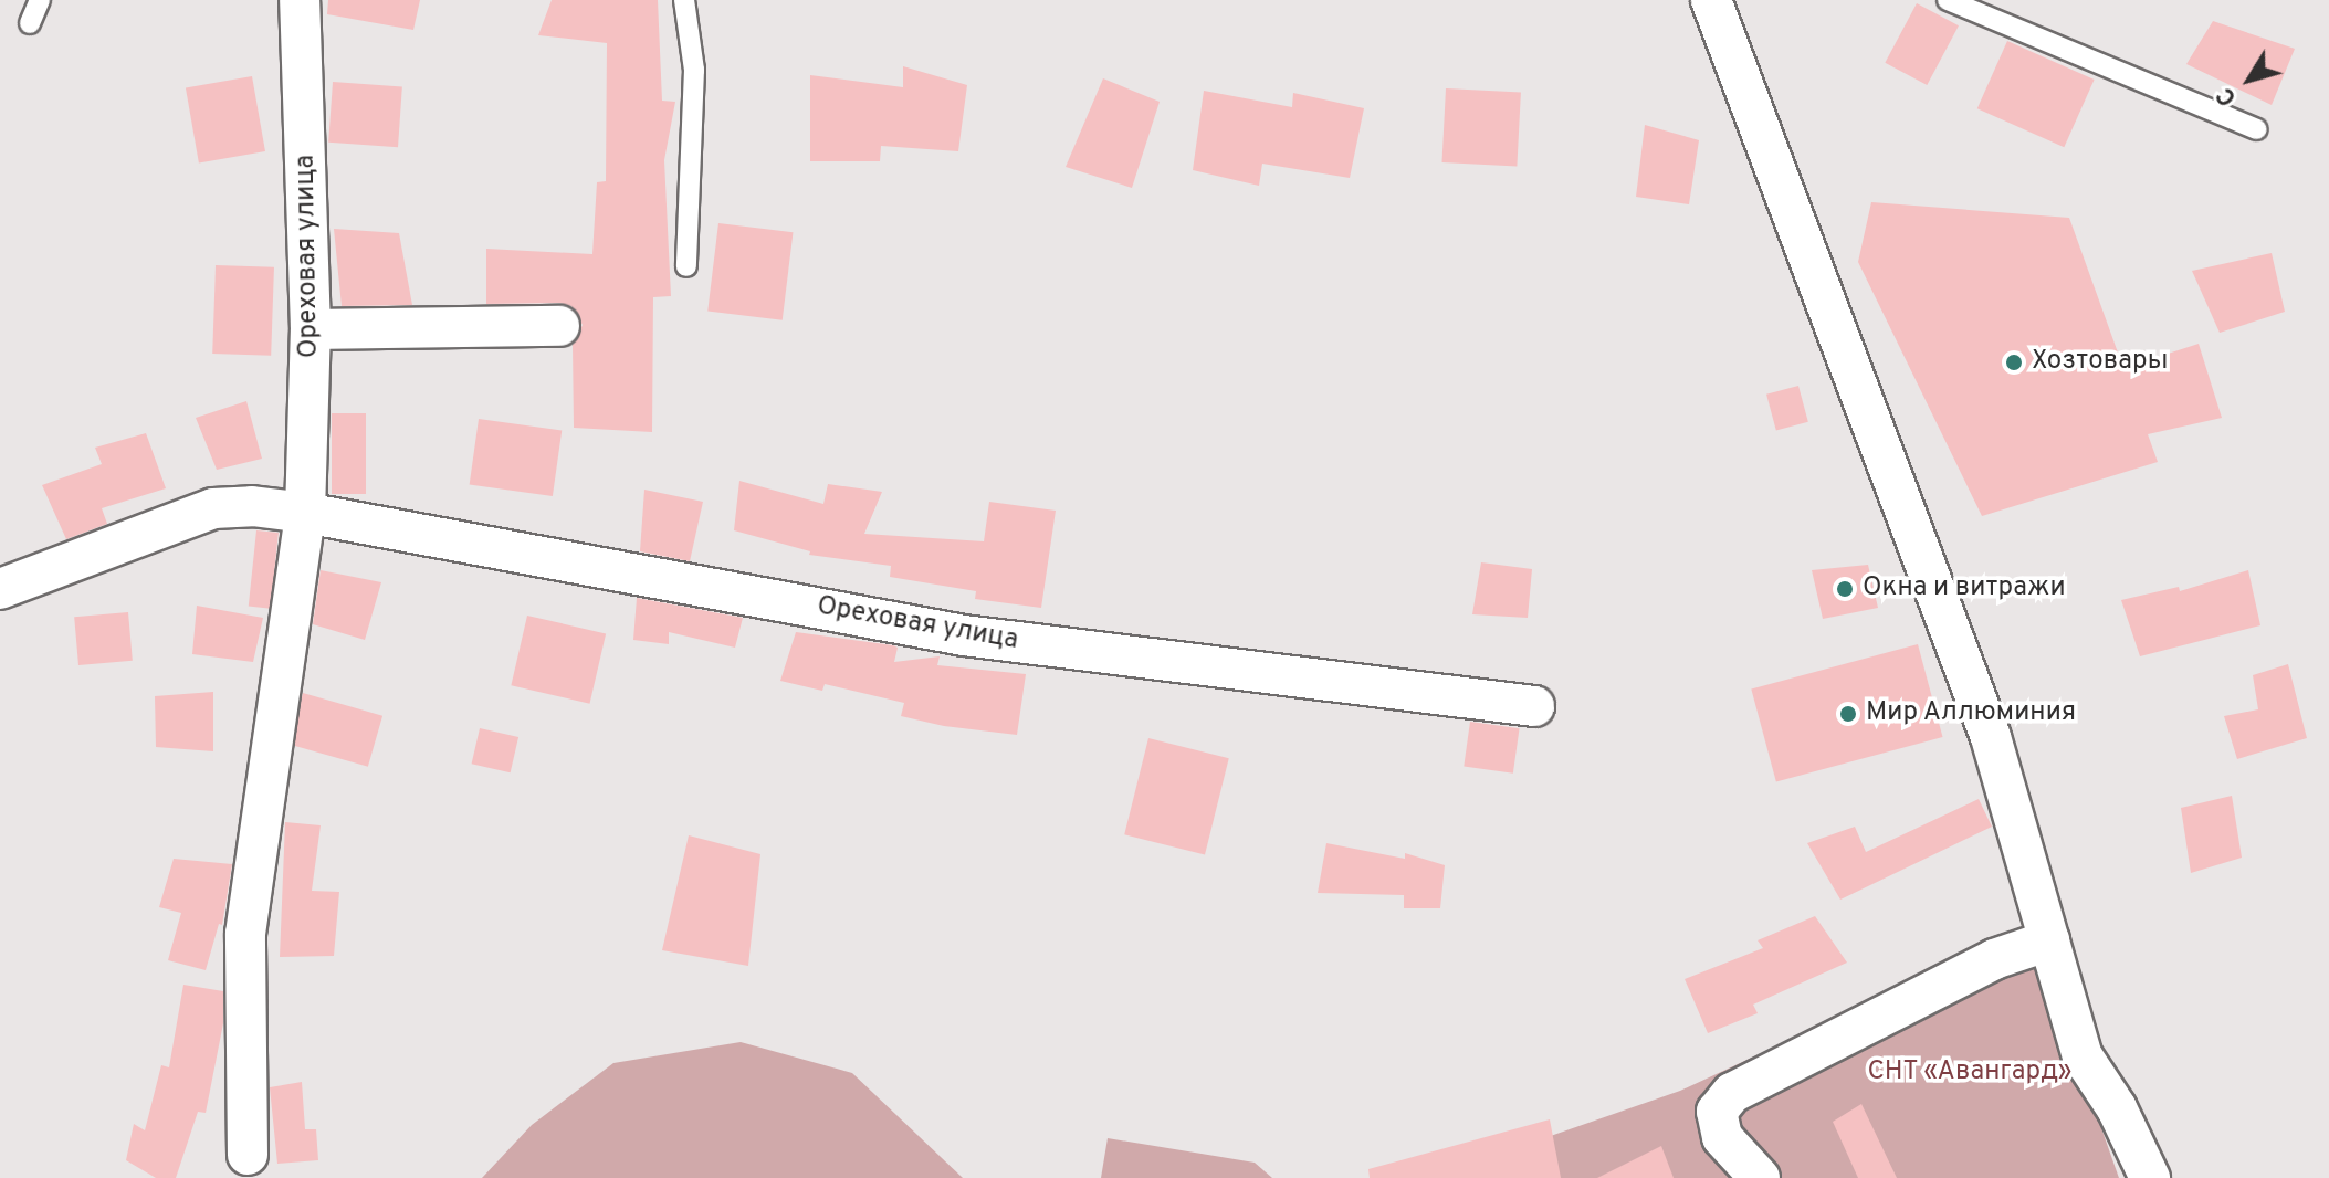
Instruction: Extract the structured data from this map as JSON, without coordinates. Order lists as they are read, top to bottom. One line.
{"streets":{"street":["Ореховая улица"]},"parks":["СНТ «Авангард»"],"places":["Хозтовары","Окна и витражи","Мир Аллюминия"],"north":"bottom left"}
